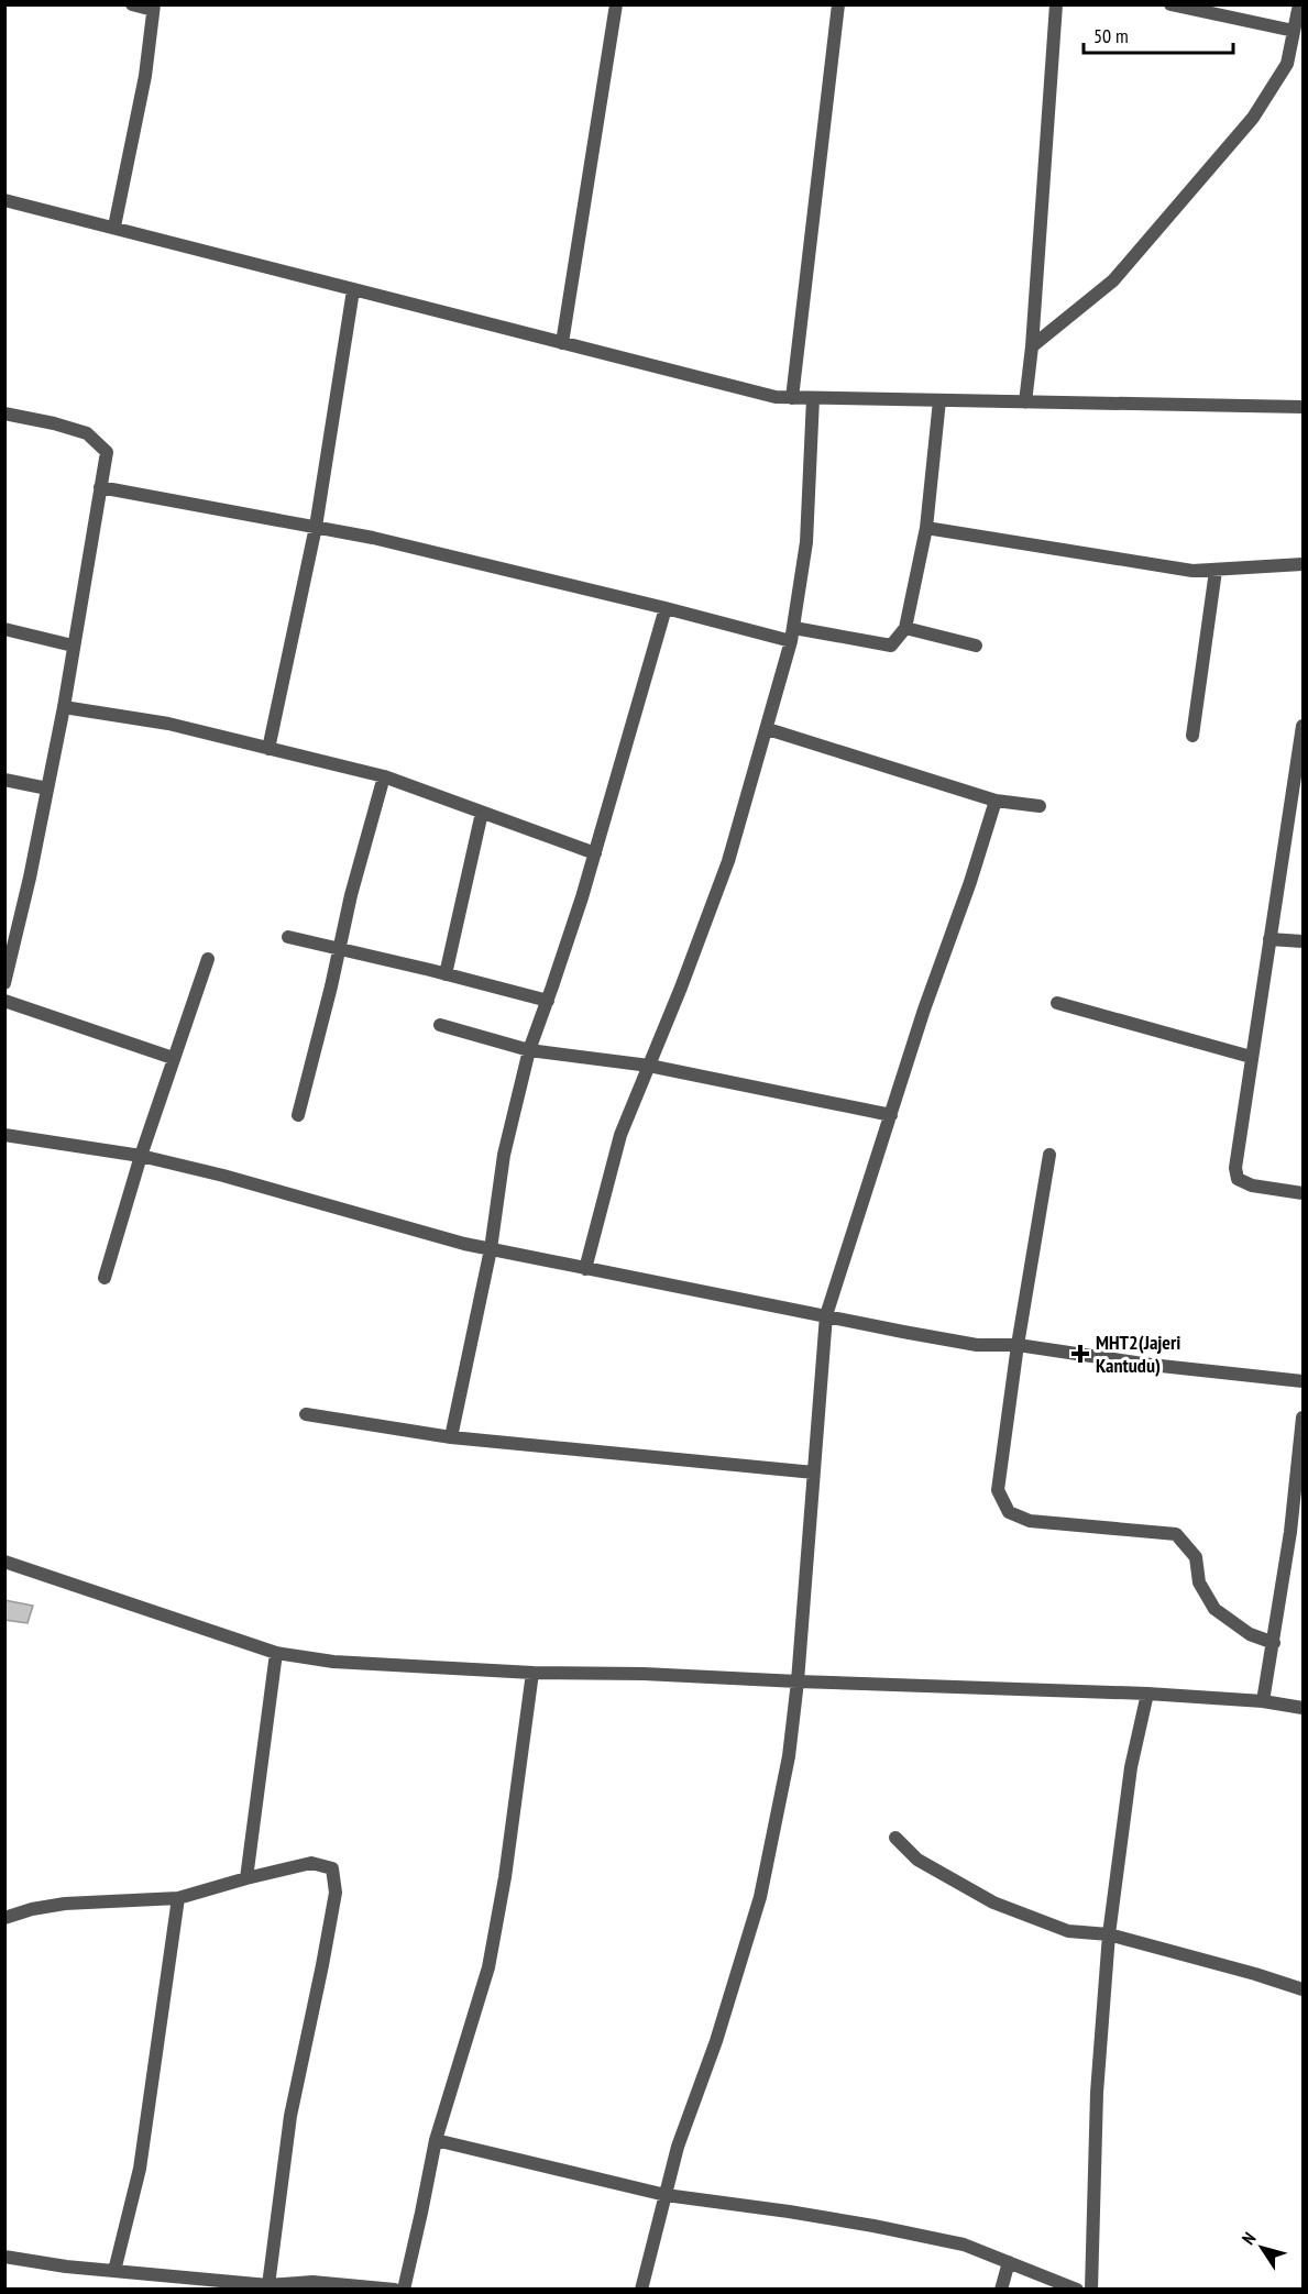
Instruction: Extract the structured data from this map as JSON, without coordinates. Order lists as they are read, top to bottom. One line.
{"places":{"health":["MHT2(Jajeri Kantudu)"]},"scale_bar":"50 m","north":"top left"}
